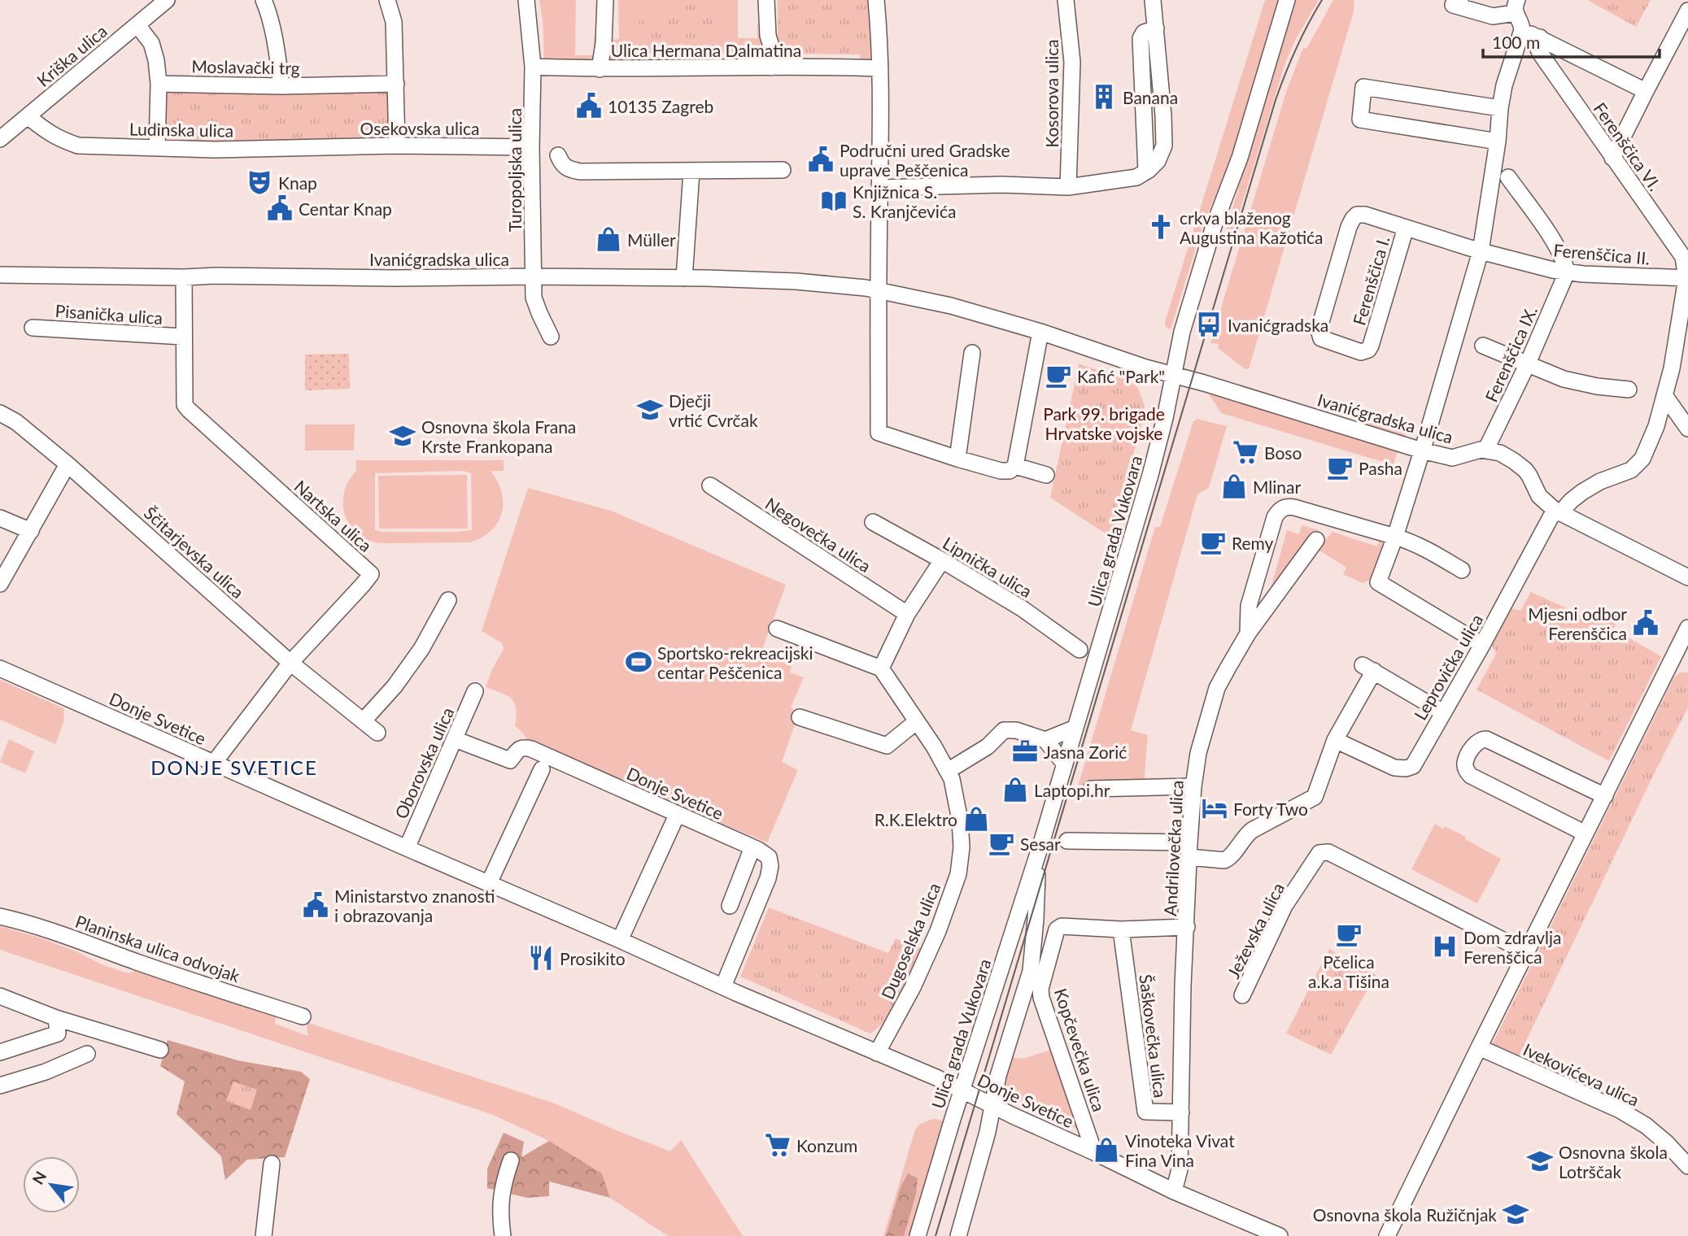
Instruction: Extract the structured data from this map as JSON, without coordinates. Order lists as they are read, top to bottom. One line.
{"streets":{"street":["Ulica Hermana Dalmatina","Kriška ulica","Moslavački trg","Kosorova ulica","Osekovska ulica","Ludinska ulica","Ferenščica VI.","Turopoljska ulica","Ferenščica II.","Ivanićgradska ulica","Ferenščica I.","Pisanička ulica","Ferenščica IX.","Nartska ulica","Ulica grada Vukovara","Negovečka ulica","Ščitarjevska ulica","Lipnička ulica","Leprovička ulica","Donje Svetice","Oborovska ulica","Andrilovečka ulica","Ježevska ulica","Dugoselska ulica","Planinska ulica odvojak","Šaškovečka ulica","Kopčevečka ulica","Ivekovićeva ulica"]},"crossings":[["Ulica Hermana Dalmatina","Turopoljska ulica"],["Kriška ulica","Ludinska ulica"],["Osekovska ulica","Ludinska ulica"],["Osekovska ulica","Turopoljska ulica"],["Ferenščica VI.","Ferenščica II."],["Ferenščica VI.","Leprovička ulica"],["Turopoljska ulica","Ivanićgradska ulica"],["Ferenščica II.","Ferenščica I."],["Ferenščica II.","Ferenščica IX."],["Ferenščica II.","Leprovička ulica"],["Ivanićgradska ulica","Ferenščica IX."],["Ivanićgradska ulica","Nartska ulica"],["Ivanićgradska ulica","Ulica grada Vukovara"],["Pisanička ulica","Nartska ulica"],["Nartska ulica","Ščitarjevska ulica"],["Nartska ulica","Donje Svetice"],["Ulica grada Vukovara","Donje Svetice"],["Donje Svetice","Oborovska ulica"],["Donje Svetice","Andrilovečka ulica"],["Donje Svetice","Dugoselska ulica"],["Donje Svetice","Kopčevečka ulica"],["Andrilovečka ulica","Šaškovečka ulica"],["Šaškovečka ulica","Kopčevečka ulica"]],"districts":["DONJE SVETICE"],"parks":["Park 99. brigade Hrvatske vojske"],"places":{"building":["Banana"],"public building":["10135 Zagreb","Područni ured Gradske uprave Peščenica","Centar Knap","Mjesni odbor Ferenščica","Ministarstvo znanosti i obrazovanja"],"theatre":["Knap"],"library":["Knjižnica S. S. Kranjčevića"],"church":["crkva blaženog Augustina Kažotića"],"shop":["Müller","Mlinar","Laptopi.hr","R.K.Elektro","Vinoteka Vivat Fina Vina"],"bus stop":["Ivanićgradska"],"cafe":["Kafić \"Park\"","Pasha","Remy","Sesar","Pčelica a.k.a Tišina"],"school or university":["Dječji vrtić Cvrčak","Osnovna škola Frana Krste Frankopana","Osnovna škola Lotrščak","Osnovna škola Ružičnjak"],"supermarket":["Boso","Konzum"],"sports":["Sportsko-rekreacijski centar Peščenica"],"office":["Jasna Zorić"],"hotel":["Forty Two"],"hospital":["Dom zdravlja Ferenščica"],"restaurant":["Prosikito"]},"scale_bar":"100 m","north":"top left"}
